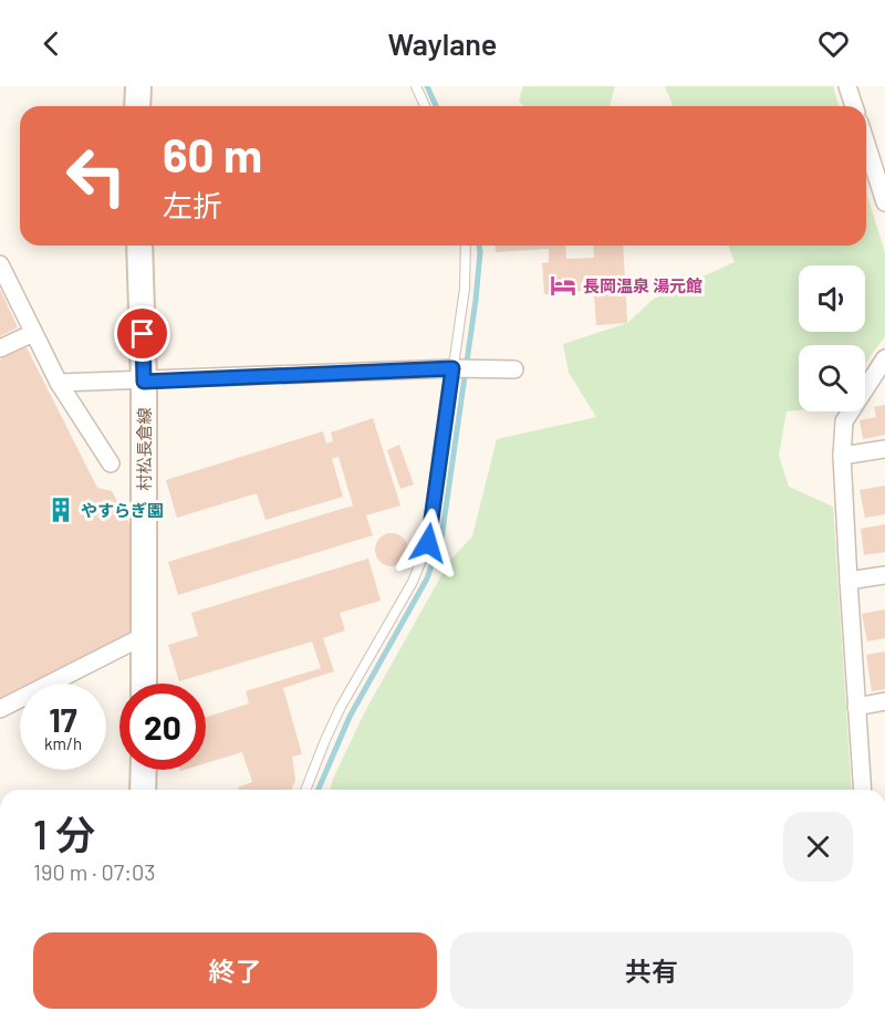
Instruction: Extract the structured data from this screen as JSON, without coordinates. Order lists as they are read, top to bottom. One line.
{"streets":{"main road":["村松長倉線"]},"places":{"hotel":["長岡温泉 湯元館"],"building":["やすらぎ園"]},"page":{"header":"Waylane","turn":["60 m","左折"],"speed":"17 km/h","limit":"20","heading":["1 分","190 m · 07:03"],"buttons":["終了","共有"]}}
